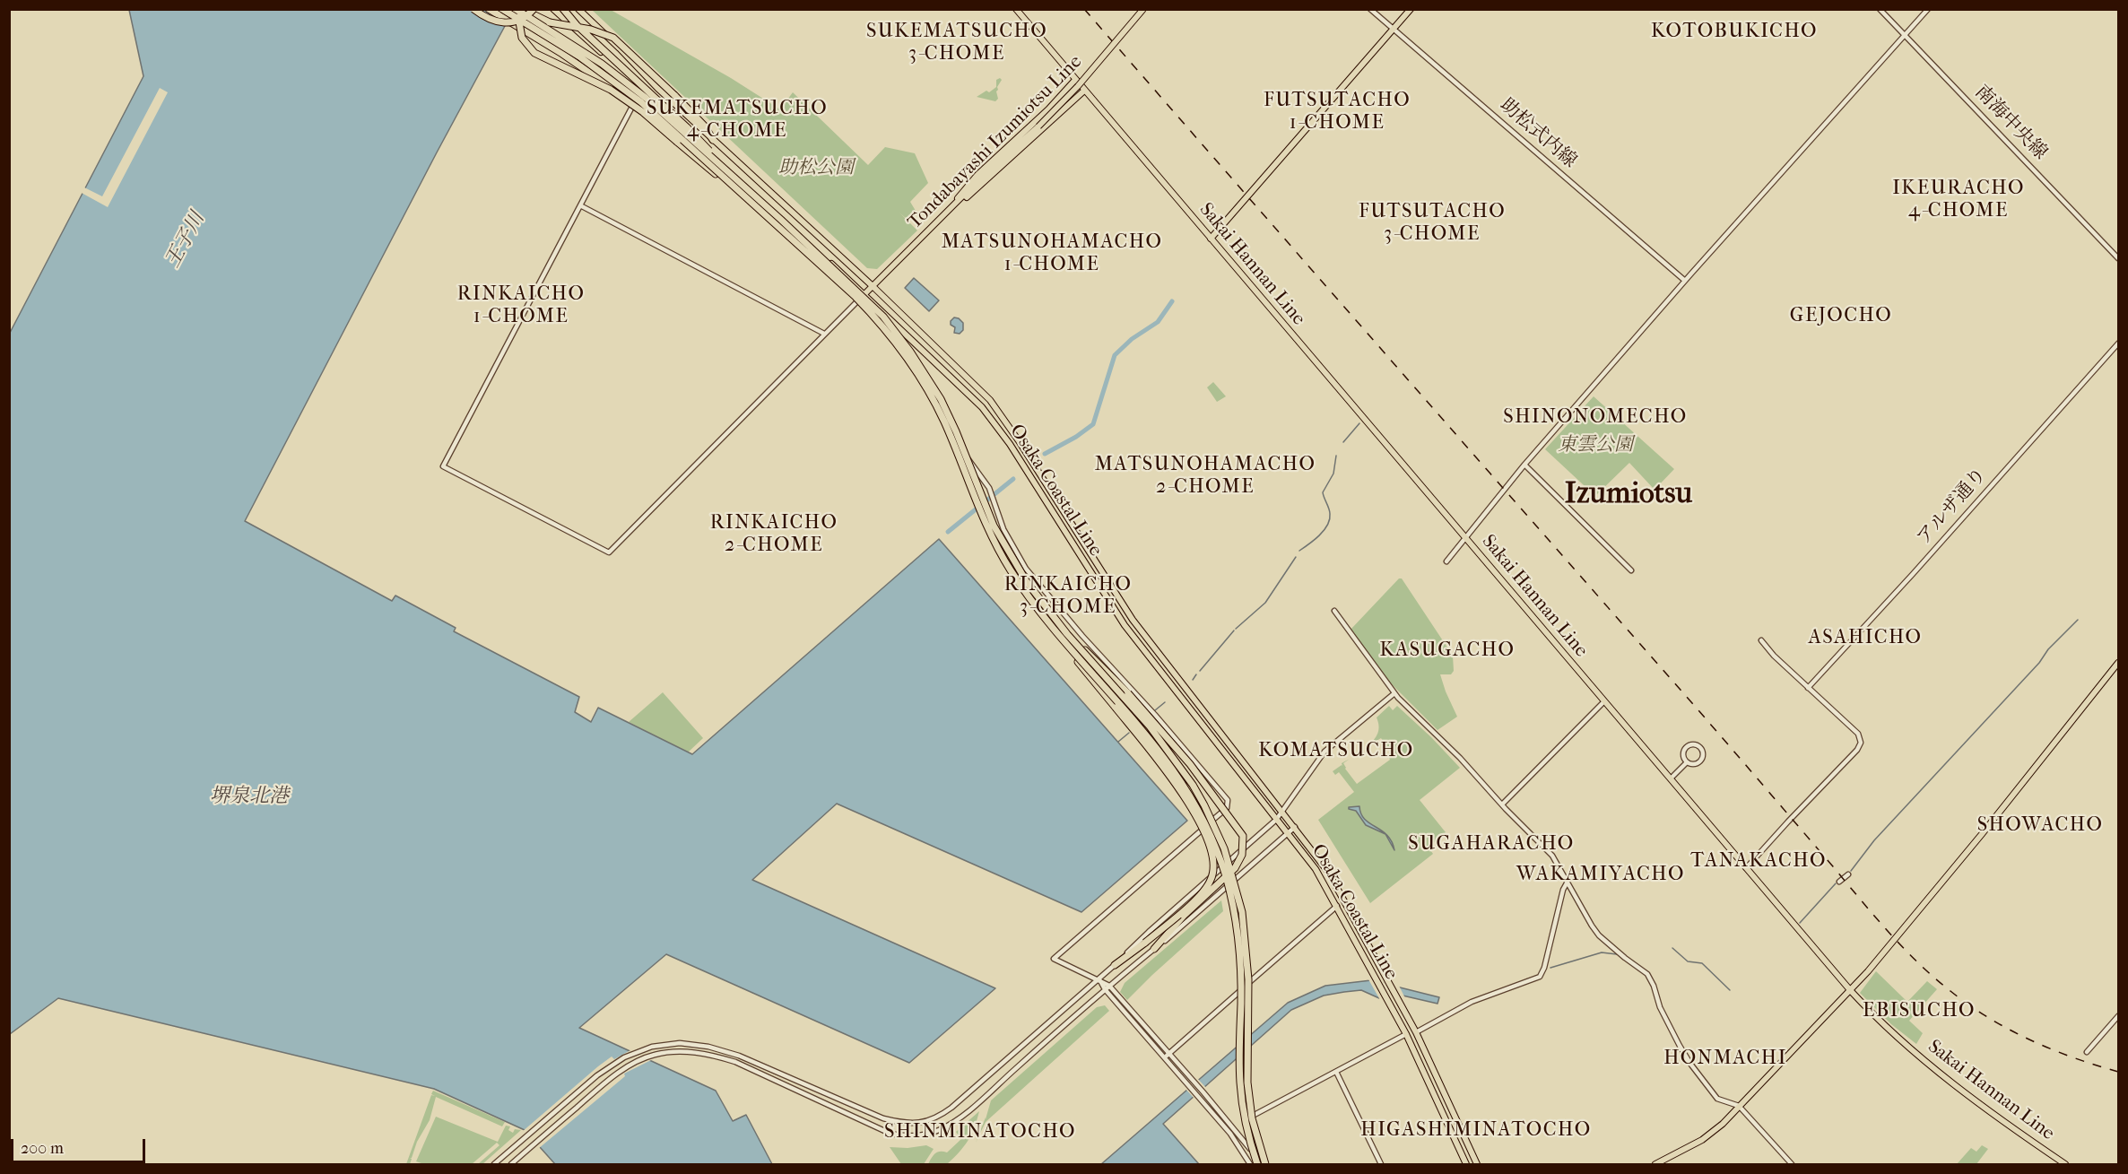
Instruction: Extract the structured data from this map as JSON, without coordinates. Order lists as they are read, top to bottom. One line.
{"streets":{"main road":["Tondabayashi Izumiotsu Line","Sakai Hannan Line","Osaka Coastal Line"],"street":["南海中央線","助松式内線","アルザ通り"]},"crossings":[["Tondabayashi Izumiotsu Line","Osaka Coastal Line"]],"districts":["SUKEMATSUCHO 3-CHOME","KOTOBUKICHO","FUTSUTACHO 1-CHOME","SUKEMATSUCHO 4-CHOME","IKEURACHO 4-CHOME","FUTSUTACHO 3-CHOME","MATSUNOHAMACHO 1-CHOME","RINKAICHO 1-CHOME","GEJOCHO","SHINONOMECHO","MATSUNOHAMACHO 2-CHOME","Izumiotsu","RINKAICHO 2-CHOME","RINKAICHO 3-CHOME","ASAHICHO","KASUGACHO","KOMATSUCHO","SHOWACHO","SUGAHARACHO","TANAKACHO","WAKAMIYACHO","EBISUCHO","HONMACHI","HIGASHIMINATOCHO","SHINMINATOCHO"],"water":["王子川","堺泉北港"],"parks":["助松公園","東雲公園"],"scale_bar":"200 m"}
